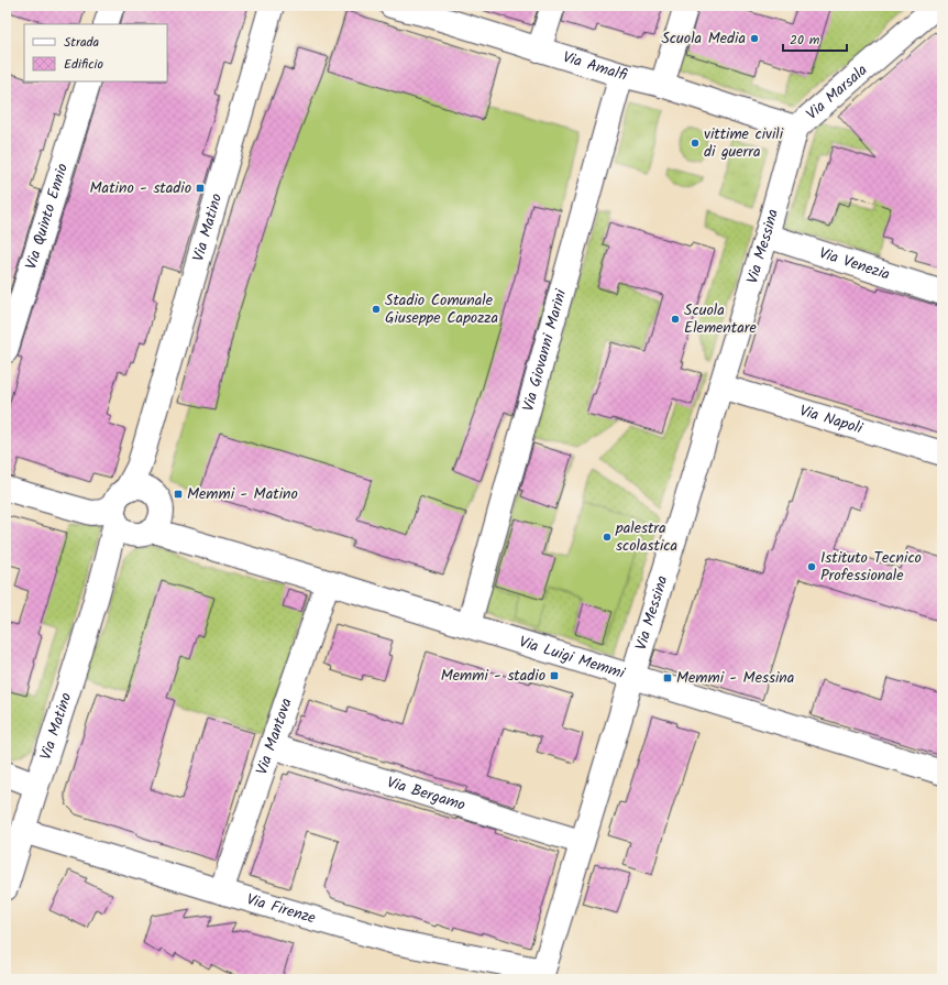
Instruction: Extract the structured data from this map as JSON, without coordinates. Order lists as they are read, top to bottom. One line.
{"streets":{"street":["Via Amalfi","Via Marsala","Via Quinto Ennio","Via Matino","Via Messina","Via Venezia","Via Giovanni Marini","Via Napoli","Via Luigi Memmi","Via Mantova","Via Bergamo","Via Firenze"]},"crossings":[["Via Amalfi","Via Marsala"],["Via Amalfi","Via Messina"],["Via Amalfi","Via Giovanni Marini"],["Via Marsala","Via Messina"],["Via Matino","Via Luigi Memmi"],["Via Matino","Via Firenze"],["Via Messina","Via Venezia"],["Via Messina","Via Napoli"],["Via Messina","Via Luigi Memmi"],["Via Messina","Via Bergamo"],["Via Messina","Via Firenze"],["Via Giovanni Marini","Via Luigi Memmi"],["Via Luigi Memmi","Via Mantova"],["Via Mantova","Via Bergamo"],["Via Mantova","Via Firenze"]],"places":{"other":["Scuola Media","vittime civili di guerra","Stadio Comunale Giuseppe Capozza","Scuola Elementare","palestra scolastica","Istituto Tecnico Professionale"],"transit":["Matino - stadio","Memmi - Matino","Memmi - stadio","Memmi - Messina"]},"legend":["Strada","Edificio"],"scale_bar":"20 m"}
